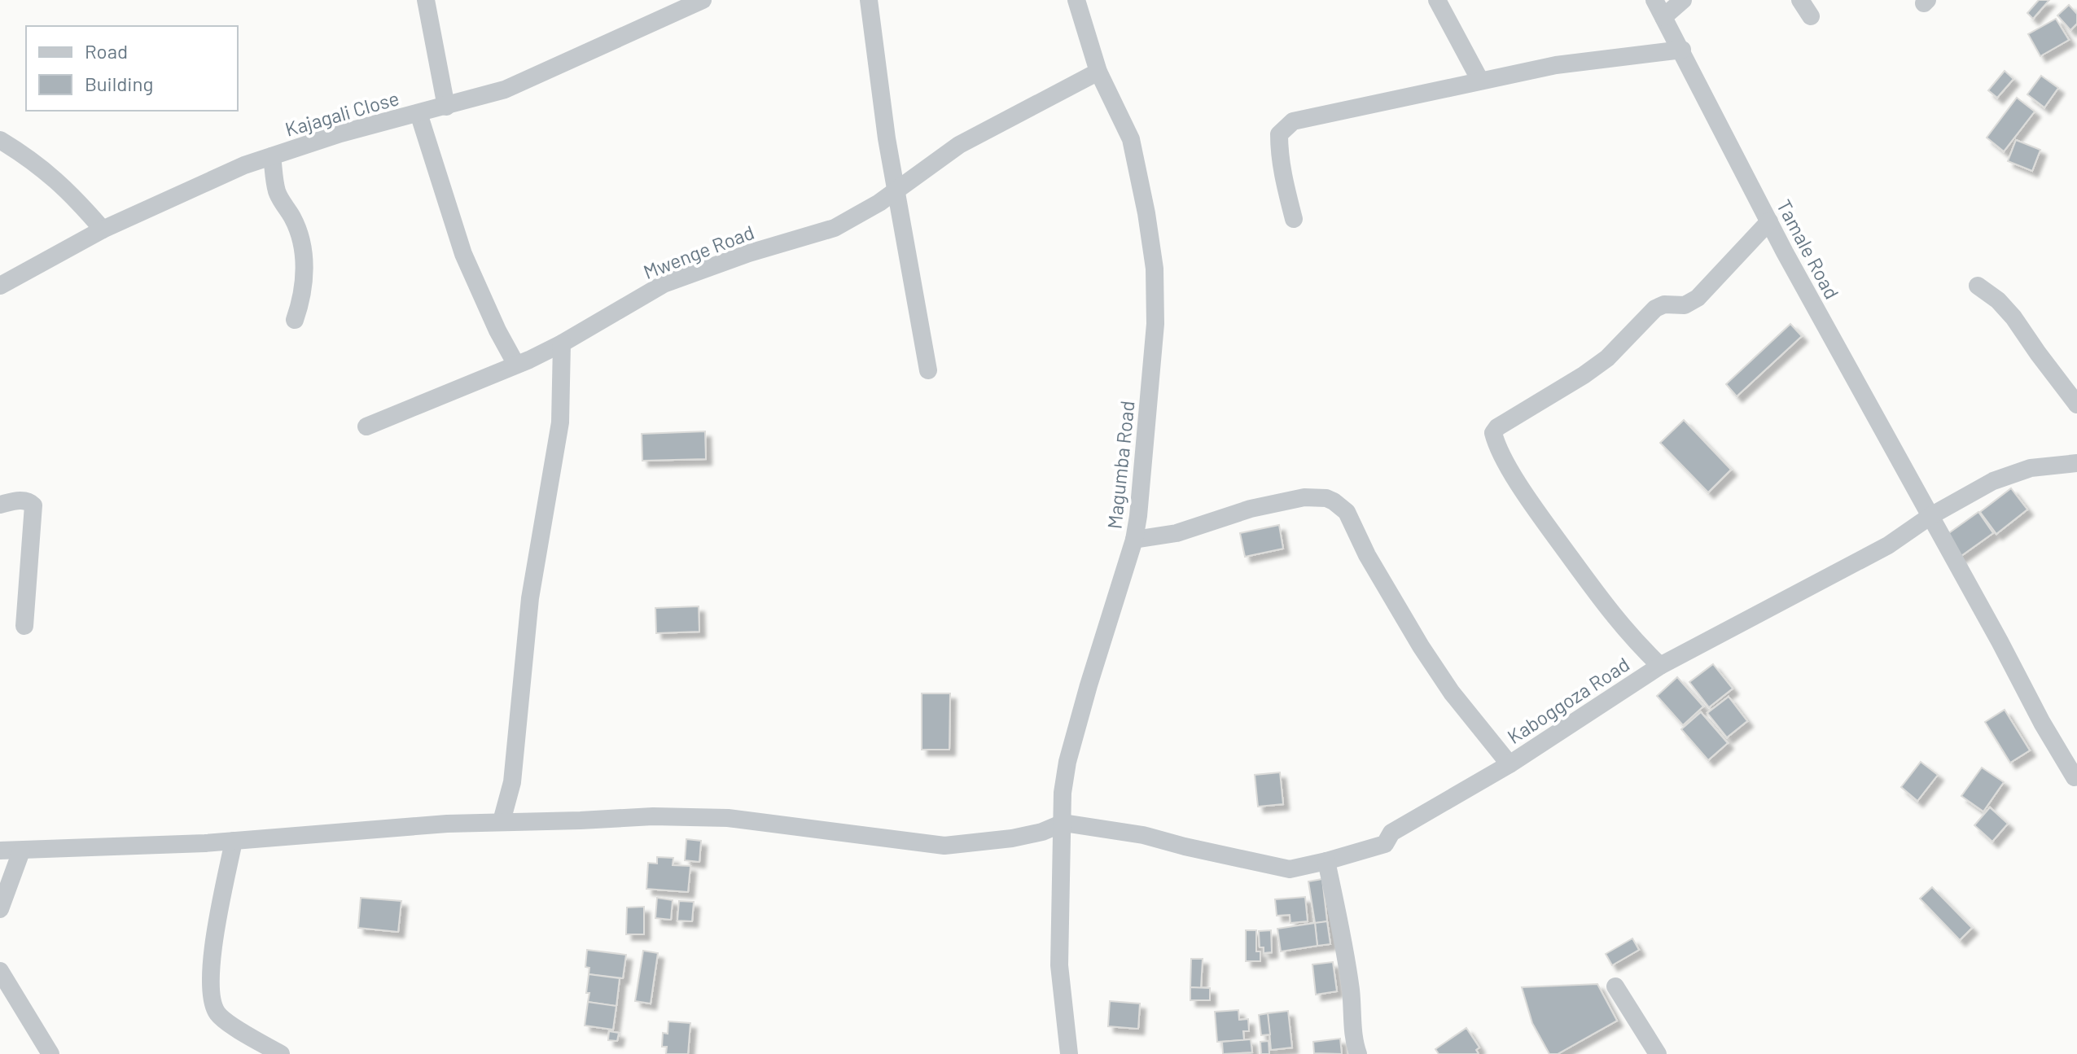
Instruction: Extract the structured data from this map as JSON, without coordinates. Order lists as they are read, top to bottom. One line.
{"streets":{"street":["Kajagali Close","Tamale Road","Mwenge Road","Magumba Road","Kaboggoza Road"]},"crossings":[["Tamale Road","Kaboggoza Road"],["Mwenge Road","Magumba Road"],["Magumba Road","Kaboggoza Road"]],"legend":["Road","Building"]}
